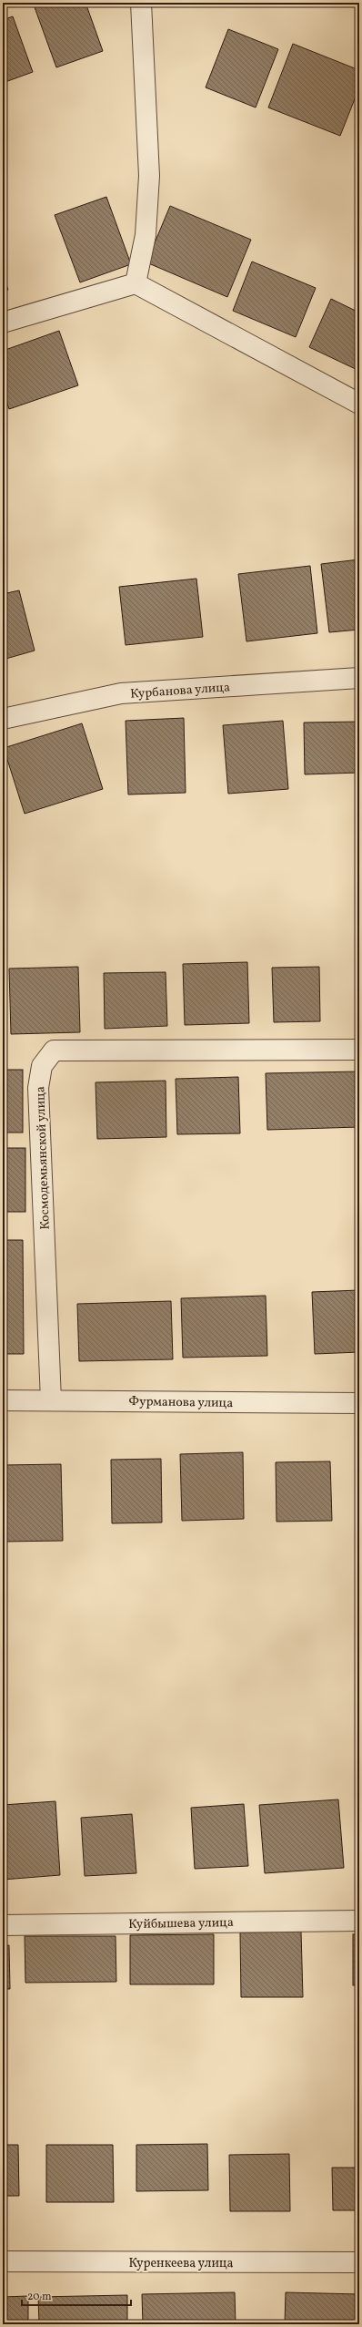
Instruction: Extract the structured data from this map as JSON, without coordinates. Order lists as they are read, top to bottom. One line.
{"streets":{"street":["Курбанова улица","Космодемьянской улица","Фурманова улица","Куйбышева улица","Куренкеева улица"]},"crossings":[["Космодемьянской улица","Фурманова улица"]],"scale_bar":"20 m"}
